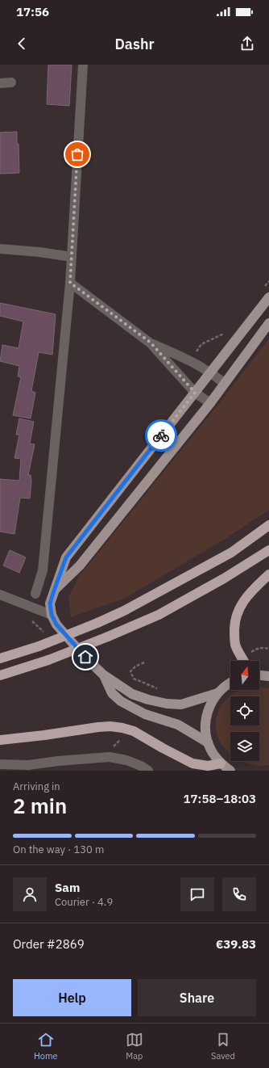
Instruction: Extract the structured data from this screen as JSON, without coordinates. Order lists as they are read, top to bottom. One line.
{"north":"top","page":{"status":"17:56","header":"Dashr","heading":["2 min","Arriving in","17:58–18:03"],"panel":["Sam","Courier · 4.9","Order #2869","€39.83"],"bar":"On the way · 130 m","buttons":["Help","Share"],"tabs":["Home","Map","Saved"]}}
